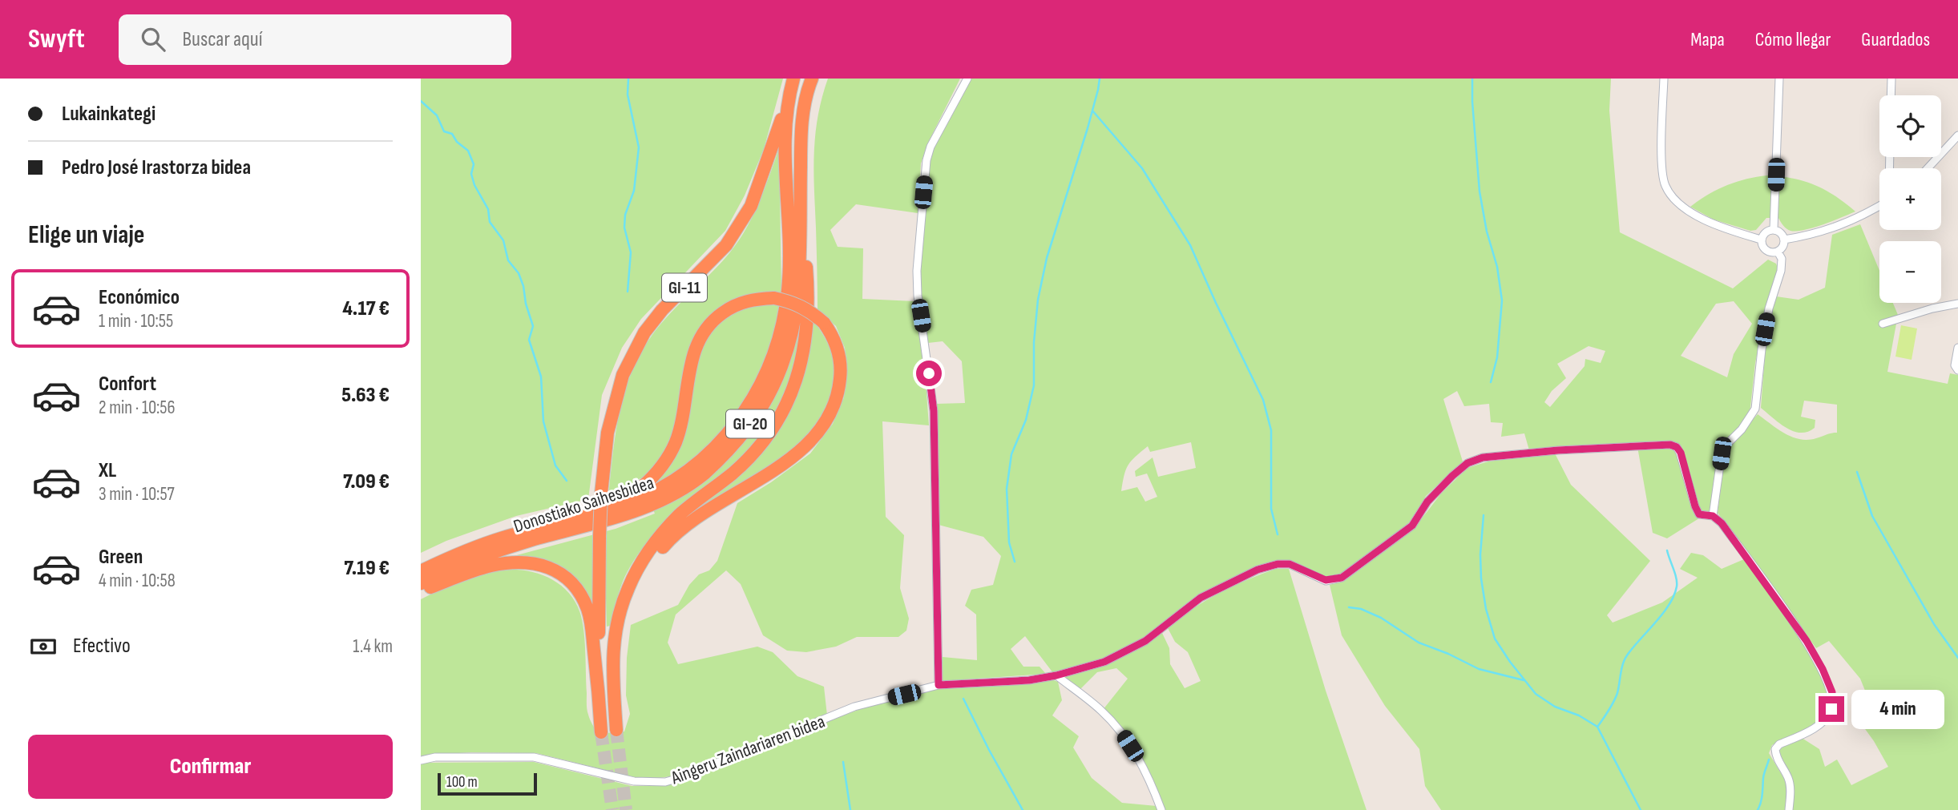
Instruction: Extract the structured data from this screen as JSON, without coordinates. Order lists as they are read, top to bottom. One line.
{"streets":{"highway":["GI-11","GI-20","Donostiako Saihesbidea"],"street":["Aingeru Zaindariaren bidea"]},"crossings":[["GI-11","Donostiako Saihesbidea"]],"scale_bar":"100 m","page":{"header":"Swyft","search":"Buscar aquí","nav":["Mapa","Cómo llegar","Guardados"],"banner":["Lukainkategi","Pedro José Irastorza bidea"],"map_buttons":["+","−"],"heading":"Elige un viaje","list":[{"name":"Económico","note":"1 min · 10:55","value":"4.17 €"},{"name":"Confort","note":"2 min · 10:56","value":"5.63 €"},{"name":"XL","note":"3 min · 10:57","value":"7.09 €"},{"name":"Green","note":"4 min · 10:58","value":"7.19 €"}],"pay":["Efectivo","1.4 km"],"bubble":"4 min","buttons":"Confirmar","scale":"100 m"}}
